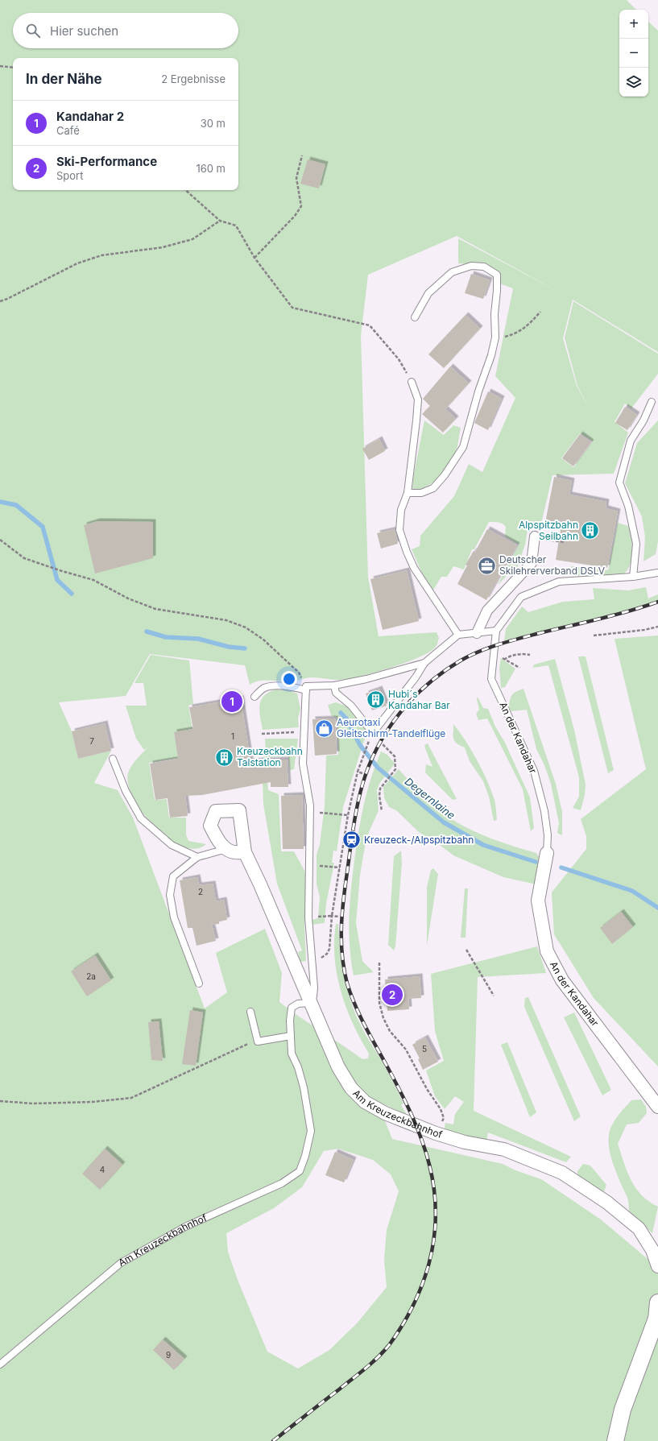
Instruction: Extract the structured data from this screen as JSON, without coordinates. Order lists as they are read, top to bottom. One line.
{"streets":{"street":["An der Kandahar","Am Kreuzeckbahnhof"]},"water":["Degernlaine"],"places":{"building":["Alpspitzbahn Seilbahn","Hubi´s Kandahar Bar","Kreuzeckbahn Talstation"],"office":["Deutscher Skilehrerverband DSLV"],"shop":["Aeurotaxi Gleitschirm-Tandelflüge"],"station":["Kreuzeck-/Alpspitzbahn"]},"house_numbers":["1","7","2","2a","5","4","9"],"page":{"map_buttons":["+","−"],"search":"Hier suchen","heading":["In der Nähe","2 Ergebnisse"],"list":[{"mark":"1","name":"Kandahar 2","note":"Café","value":"30 m"},{"mark":"2","name":"Ski-Performance","note":"Sport","value":"160 m"}],"pins":["1","2"]}}
